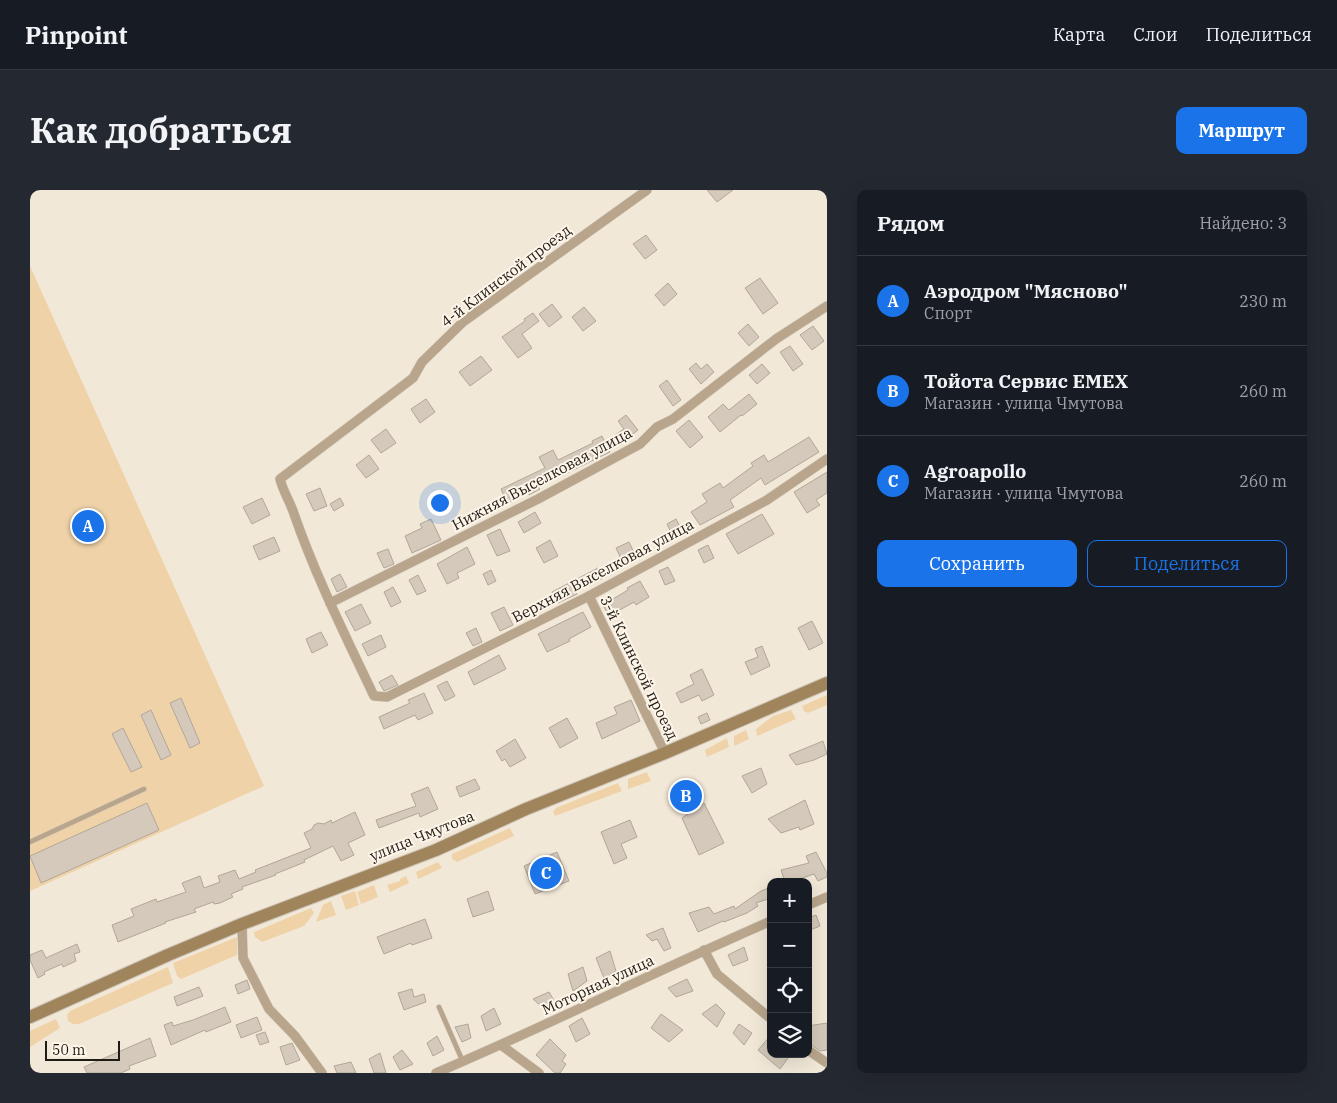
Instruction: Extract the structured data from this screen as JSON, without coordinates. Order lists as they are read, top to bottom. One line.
{"streets":{"main road":["улица Чмутова"],"street":["4-й Клинской проезд","Нижняя Выселковая улица","Верхняя Выселковая улица","3-й Клинской проезд","Моторная улица"]},"crossings":[["4-й Клинской проезд","Нижняя Выселковая улица"],["4-й Клинской проезд","Верхняя Выселковая улица"],["Верхняя Выселковая улица","3-й Клинской проезд"],["3-й Клинской проезд","улица Чмутова"]],"scale_bar":"50 m","page":{"header":"Pinpoint","nav":["Карта","Слои","Поделиться"],"title":"Как добраться","buttons":["Маршрут",["Сохранить","Поделиться"]],"heading":["Рядом","Найдено: 3"],"list":[{"mark":"A","name":"Аэродром \"Мясново\"","note":"Спорт","value":"230 m"},{"mark":"B","name":"Тойота Сервис EMEX","note":"Магазин · улица Чмутова","value":"260 m"},{"mark":"C","name":"Agroapollo","note":"Магазин · улица Чмутова","value":"260 m"}],"pins":["A","B","C"],"map_buttons":["+","−"],"scale":"50 m"}}
